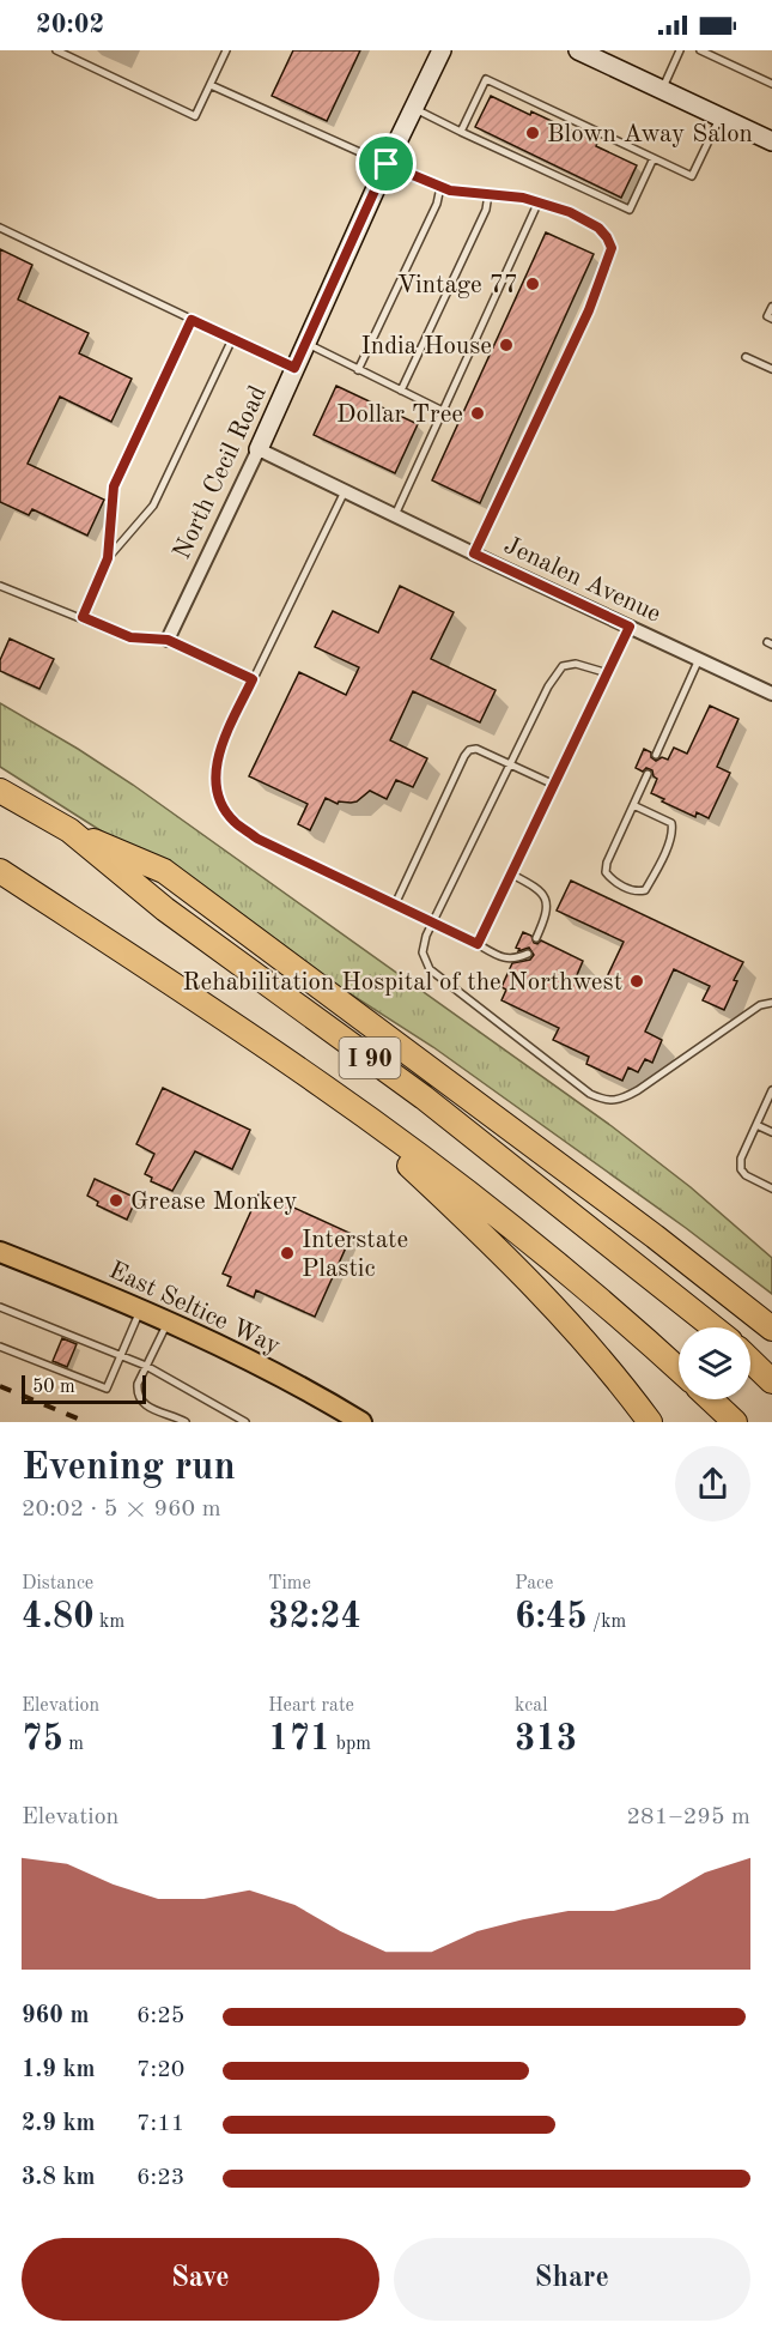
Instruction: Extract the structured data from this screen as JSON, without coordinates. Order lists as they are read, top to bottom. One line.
{"streets":{"highway":["I 90"],"main road":["East Seltice Way"],"street":["North Cecil Road","Jenalen Avenue"]},"crossings":[["North Cecil Road","Jenalen Avenue"]],"places":["Blown Away Salon","Vintage 77","India House","Dollar Tree","Rehabilitation Hospital of the Northwest","Grease Monkey","Interstate Plastic"],"scale_bar":"50 m","page":{"status":"20:02","scale":"50 m","heading":["Evening run","20:02 · 5 × 960 m"],"stats":[["Distance","4.80 km"],["Time","32:24"],["Pace","6:45 /km"],["Elevation","75 m"],["Heart rate","171 bpm"],["kcal","313"]],"chart":["Elevation","281–295 m"],"list":[{"name":"960 m","note":"6:25"},{"name":"1.9 km","note":"7:20"},{"name":"2.9 km","note":"7:11"},{"name":"3.8 km","note":"6:23"}],"buttons":["Save","Share"]}}
